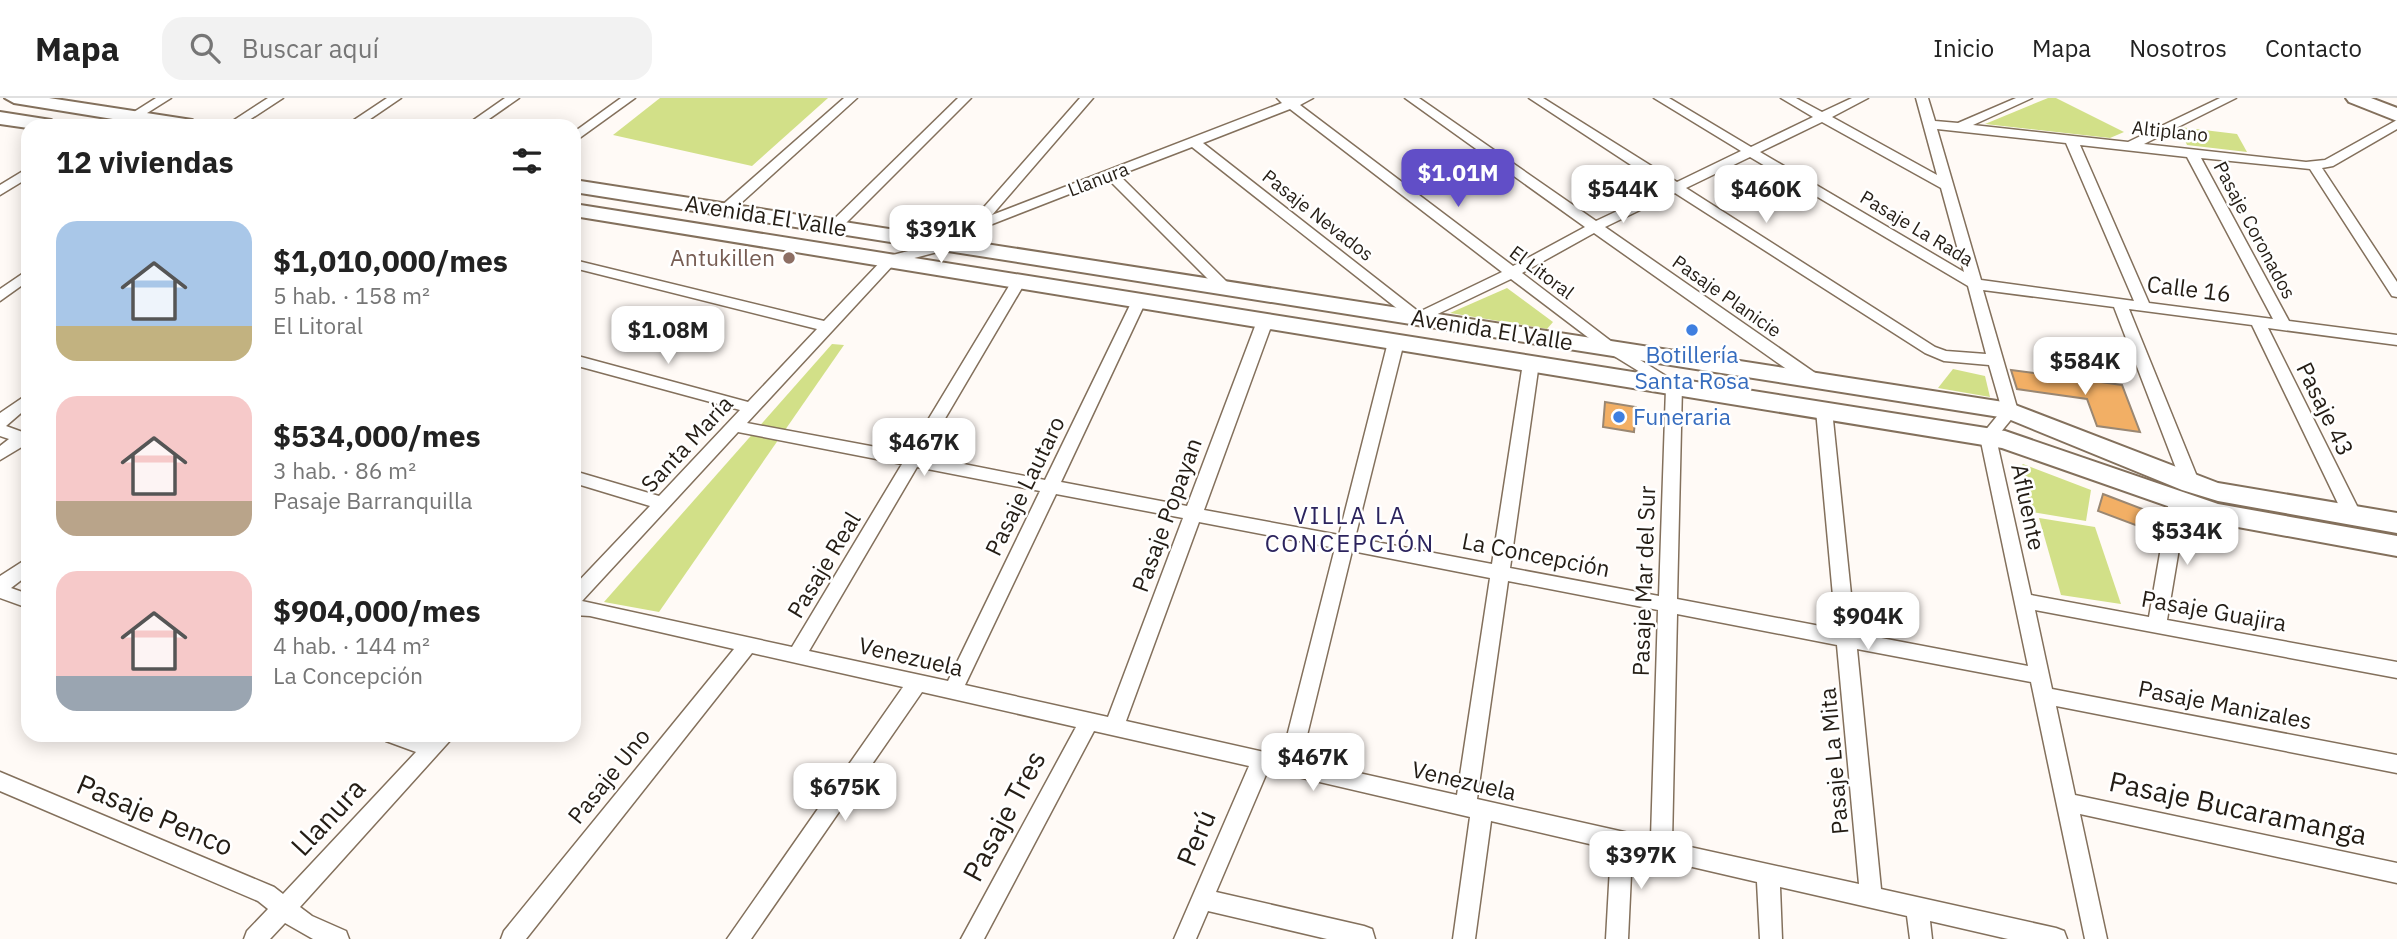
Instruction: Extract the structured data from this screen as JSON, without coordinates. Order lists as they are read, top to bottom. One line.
{"streets":{"street":["Altiplano","Llanura","Pasaje Nevados","Avenida El Valle","Pasaje La Rada","Pasaje Coronados","El Litoral","Calle 16","Pasaje Planicie","Pasaje 43","Santa María","Pasaje Lautaro","Afluente","Pasaje Popayan","La Concepción","Pasaje Real","Pasaje Mar del Sur","Pasaje Guajira","Venezuela","Pasaje Manizales","Pasaje La Mita","Pasaje Uno","Pasaje Bucaramanga","Pasaje Penco","Pasaje Tres","Perú"]},"crossings":[["Altiplano","Pasaje Coronados"],["Llanura","Pasaje Nevados"],["Llanura","Avenida El Valle"],["Llanura","El Litoral"],["Llanura","Santa María"],["Llanura","Pasaje Penco"],["Pasaje Nevados","Avenida El Valle"],["Avenida El Valle","El Litoral"],["Avenida El Valle","Pasaje Planicie"],["Avenida El Valle","Pasaje 43"],["Avenida El Valle","Santa María"],["Avenida El Valle","Pasaje Lautaro"],["Avenida El Valle","Afluente"],["Avenida El Valle","Pasaje Popayan"],["Avenida El Valle","Pasaje Real"],["Avenida El Valle","Pasaje Mar del Sur"],["Avenida El Valle","Pasaje La Mita"],["Pasaje La Rada","Calle 16"],["Pasaje Coronados","Calle 16"],["Calle 16","Pasaje 43"],["Santa María","La Concepción"],["Pasaje Lautaro","La Concepción"],["Pasaje Lautaro","Venezuela"],["Afluente","La Concepción"],["Afluente","Pasaje Guajira"],["Afluente","Pasaje Manizales"],["Afluente","Pasaje Bucaramanga"],["Pasaje Popayan","La Concepción"],["Pasaje Popayan","Venezuela"],["La Concepción","Pasaje Real"],["La Concepción","Pasaje Mar del Sur"],["La Concepción","Pasaje Manizales"],["La Concepción","Pasaje La Mita"],["Pasaje Real","Venezuela"],["Pasaje Mar del Sur","Venezuela"],["Venezuela","Pasaje La Mita"],["Venezuela","Pasaje Uno"],["Venezuela","Pasaje Tres"],["Venezuela","Perú"]],"districts":["VILLA LA CONCEPCIÓN"],"places":["Antukillen","Botillería Santa Rosa","Funeraria"],"page":{"header":"Mapa","search":"Buscar aquí","nav":["Inicio","Mapa","Nosotros","Contacto"],"heading":"12 viviendas","price":["$1.01M","$544K","$460K","$391K","$1.08M","$584K","$467K","$534K","$904K","$467K","$675K","$397K"],"list":[{"name":"$1,010,000/mes","note":"5 hab. · 158 m² · El Litoral"},{"name":"$534,000/mes","note":"3 hab. · 86 m² · Pasaje Barranquilla"},{"name":"$904,000/mes","note":"4 hab. · 144 m² · La Concepción"}]}}
